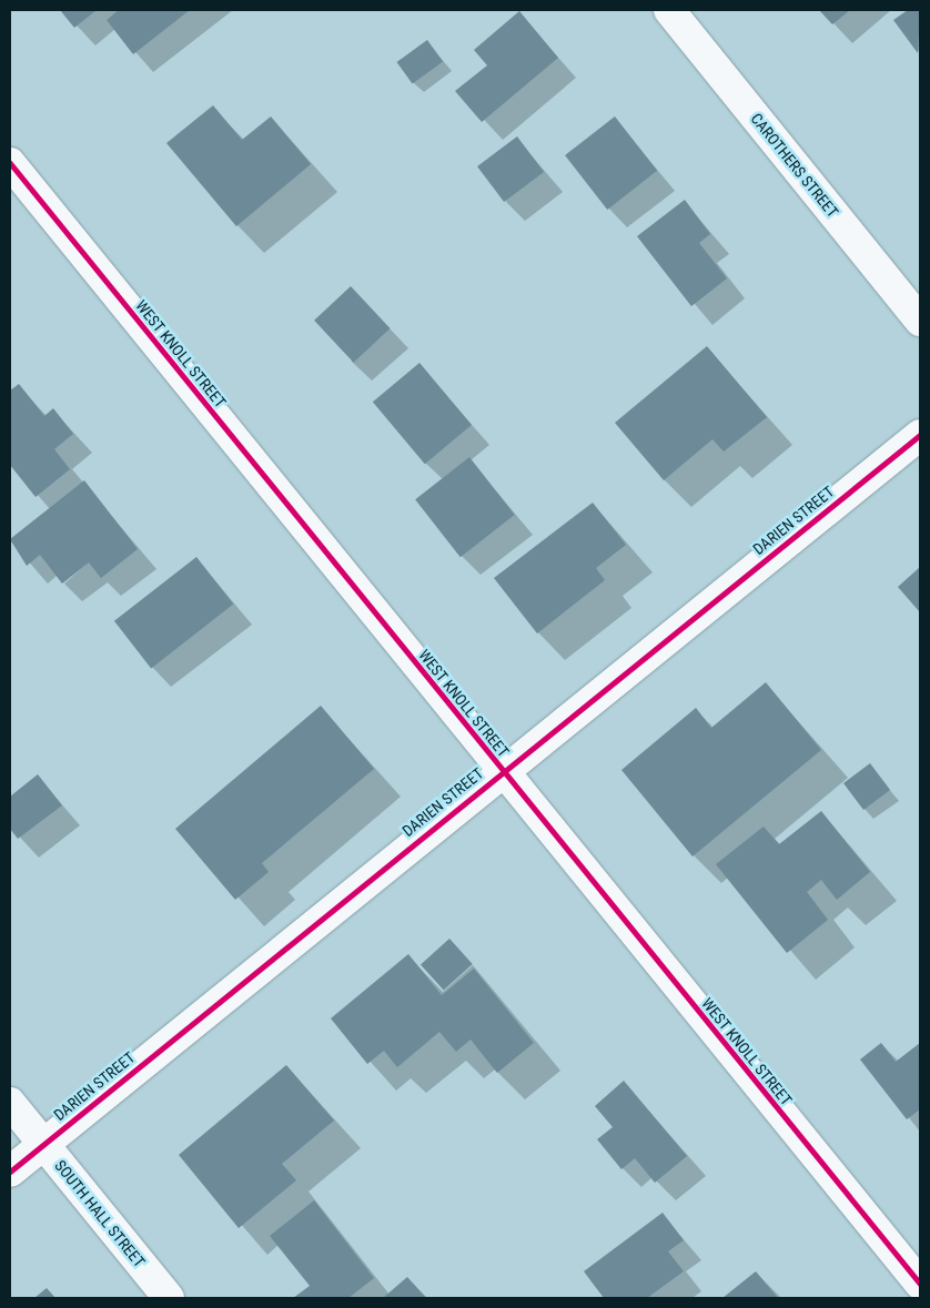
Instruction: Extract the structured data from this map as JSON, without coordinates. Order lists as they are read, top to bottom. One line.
{"streets":{"street":["CAROTHERS STREET","WEST KNOLL STREET","DARIEN STREET","SOUTH HALL STREET"]},"crossings":[["WEST KNOLL STREET","DARIEN STREET"],["DARIEN STREET","SOUTH HALL STREET"]]}
